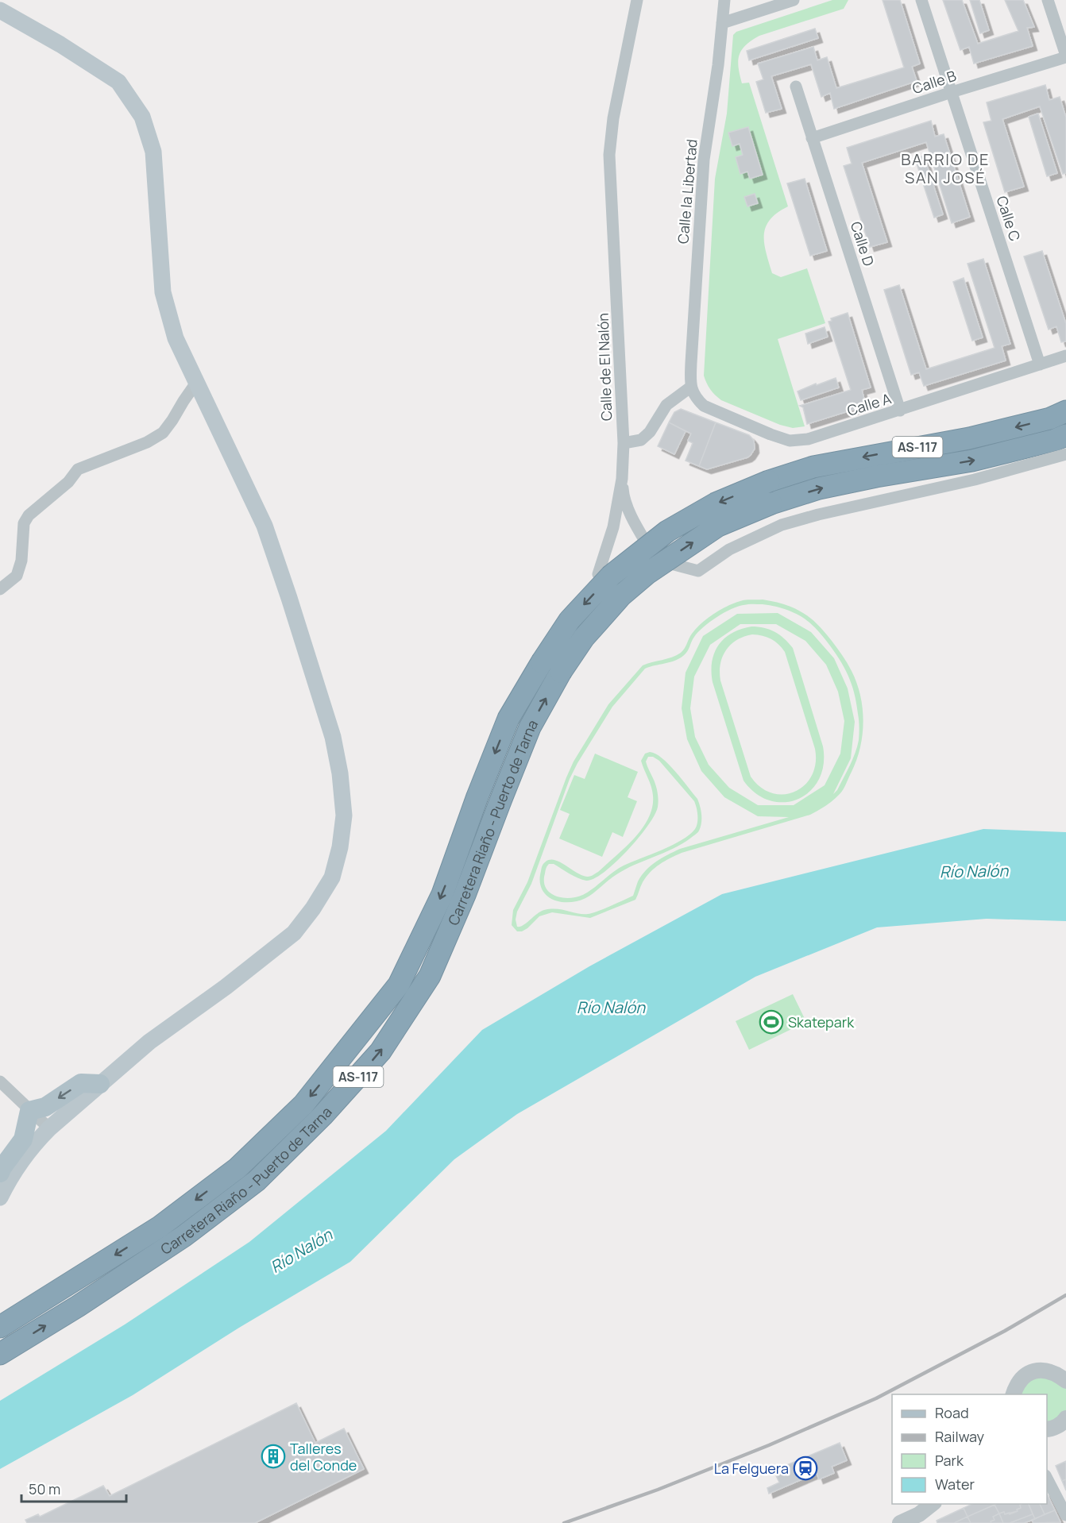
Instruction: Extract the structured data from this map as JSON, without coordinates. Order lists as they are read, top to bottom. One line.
{"streets":{"highway":["AS-117","Carretera Riaño - Puerto de Tarna"],"street":["Calle B","Calle la Libertad","Calle C","Calle D","Calle de El Nalón","Calle A"]},"crossings":[["Calle B","Calle C"],["Calle B","Calle D"],["Calle la Libertad","Calle A"],["Calle C","Calle A"],["Calle D","Calle A"]],"districts":["BARRIO DE SAN JOSÉ"],"water":["Río Nalón"],"places":{"sports":["Skatepark"],"building":["Talleres del Conde"],"station":["La Felguera"]},"legend":["Road","Railway","Park","Water"],"scale_bar":"50 m"}
